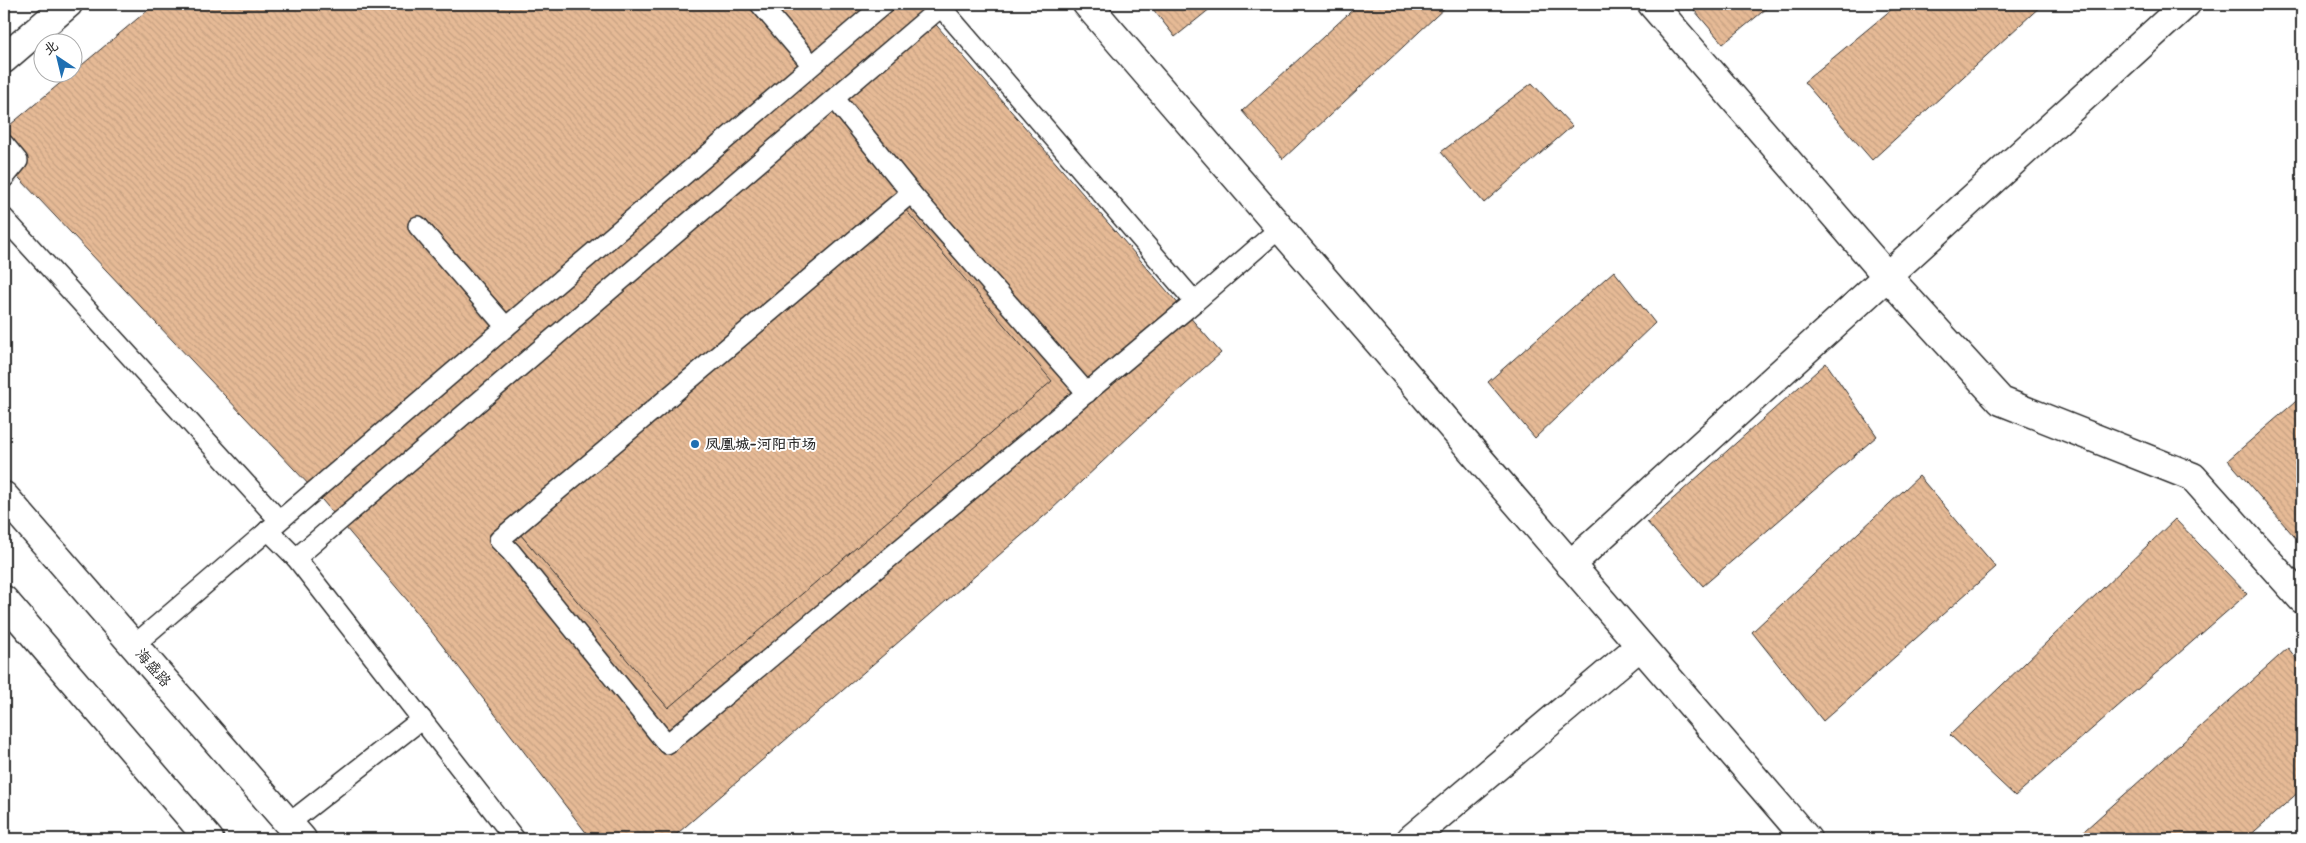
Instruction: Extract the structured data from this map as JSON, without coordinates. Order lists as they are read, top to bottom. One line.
{"streets":{"street":["海盛路"]},"places":["凤凰城-河阳市场"],"north":"top left"}
